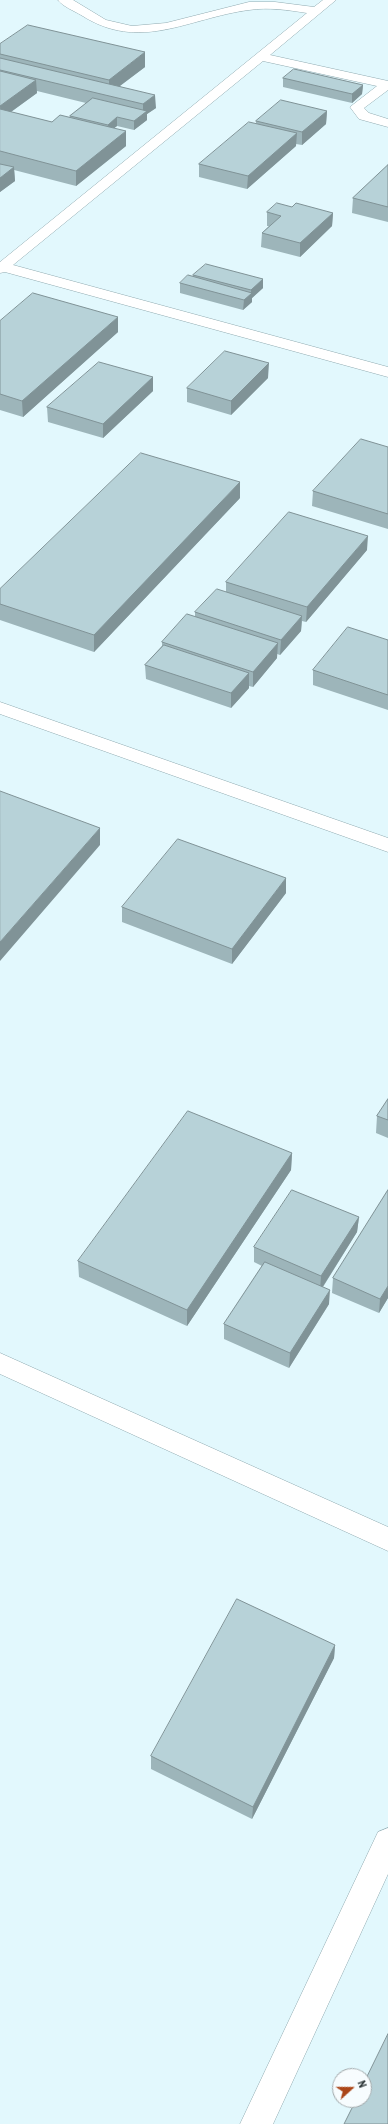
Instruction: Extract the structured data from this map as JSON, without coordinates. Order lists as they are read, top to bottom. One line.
{"north":"right"}
